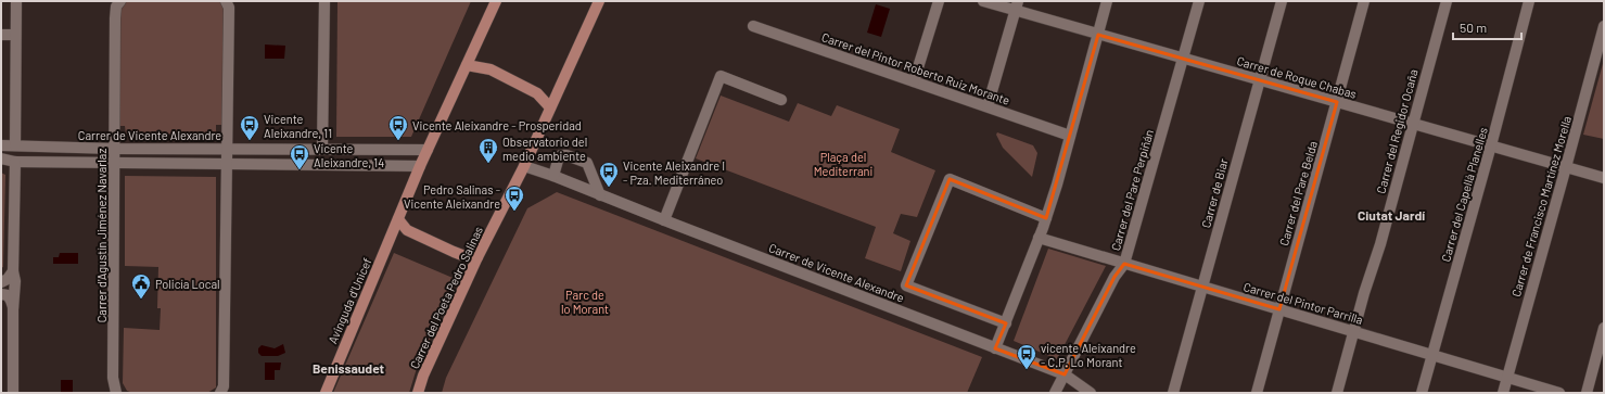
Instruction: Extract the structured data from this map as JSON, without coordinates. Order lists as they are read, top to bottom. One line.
{"streets":{"main road":["Carrer del Poeta Pedro Salinas","Avinguda d'Unicef"],"street":["Carrer del Pintor Roberto Ruiz Morante","Carrer de Roque Chabas","Carrer del Regidor Ocaña","Carrer de Vicente Alexandre","Carrer del Pare Perpiñán","Carrer de Biar","Carrer del Pare Belda","Carrer del Capellà Planelles","Carrer de Francisco Martínez Morella","Carrer d'Agustín Jiménez Navarlaz","Carrer del Pintor Parrilla"]},"crossings":[["Carrer de Roque Chabas","Carrer del Regidor Ocaña"],["Carrer de Roque Chabas","Carrer del Pare Perpiñán"],["Carrer de Roque Chabas","Carrer de Biar"],["Carrer de Roque Chabas","Carrer del Pare Belda"],["Carrer de Roque Chabas","Carrer del Capellà Planelles"],["Carrer de Roque Chabas","Carrer de Francisco Martínez Morella"],["Carrer del Regidor Ocaña","Carrer del Pintor Parrilla"],["Carrer de Vicente Alexandre","Carrer del Pare Perpiñán"],["Carrer de Vicente Alexandre","Carrer d'Agustín Jiménez Navarlaz"],["Carrer de Vicente Alexandre","Carrer del Poeta Pedro Salinas"],["Carrer de Vicente Alexandre","Avinguda d'Unicef"],["Carrer del Pare Perpiñán","Carrer del Pintor Parrilla"],["Carrer de Biar","Carrer del Pintor Parrilla"],["Carrer del Pare Belda","Carrer del Pintor Parrilla"],["Carrer del Capellà Planelles","Carrer del Pintor Parrilla"],["Carrer de Francisco Martínez Morella","Carrer del Pintor Parrilla"]],"districts":["Ciutat Jardí","Benissaudet"],"parks":["Plaça del Mediterrani","Parc de lo Morant"],"places":{"bus stop":["Vicente Aleixandre, 11","Vicente Aleixandre - Prosperidad","Vicente Aleixandre, 14","Vicente Aleixandre I - Pza. Mediterráneo","Pedro Salinas - Vicente Aleixandre","vicente Aleixandre - C.P. Lo Morant"],"building":["Observatorio del medio ambiente"],"public building":["Policía Local"]},"scale_bar":"50 m"}
